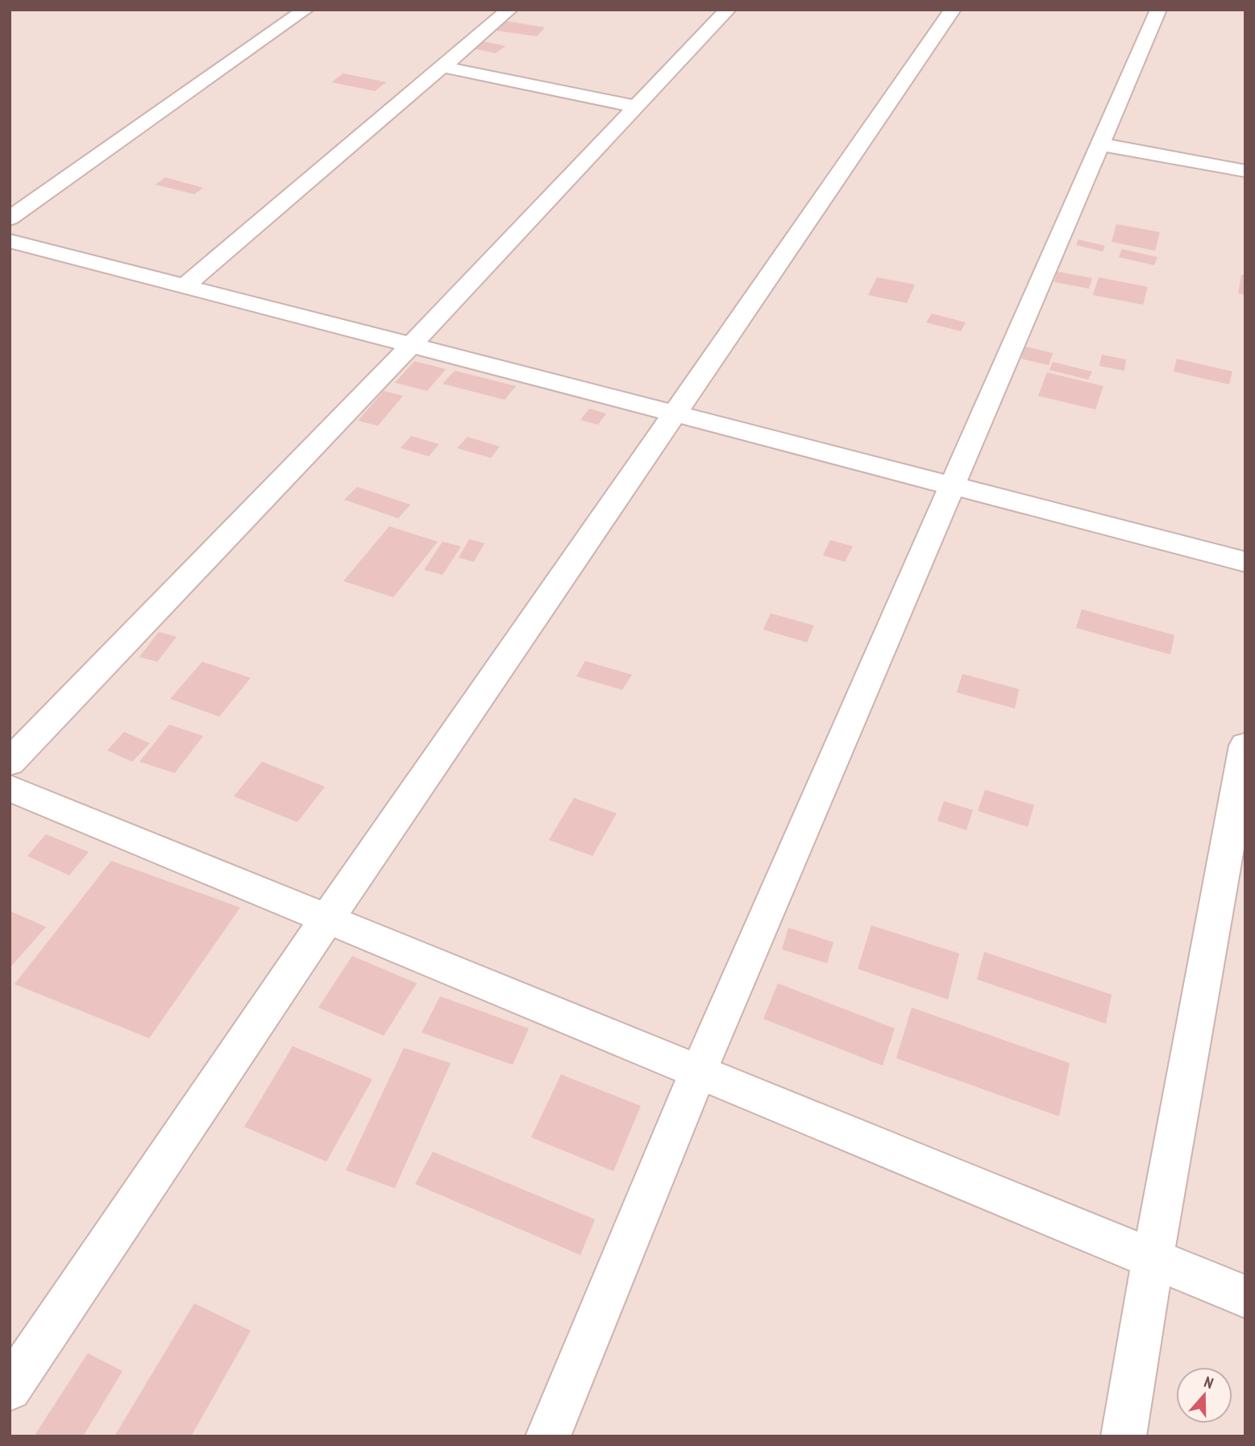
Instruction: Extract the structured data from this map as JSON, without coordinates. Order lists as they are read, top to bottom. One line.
{"north":"top"}
